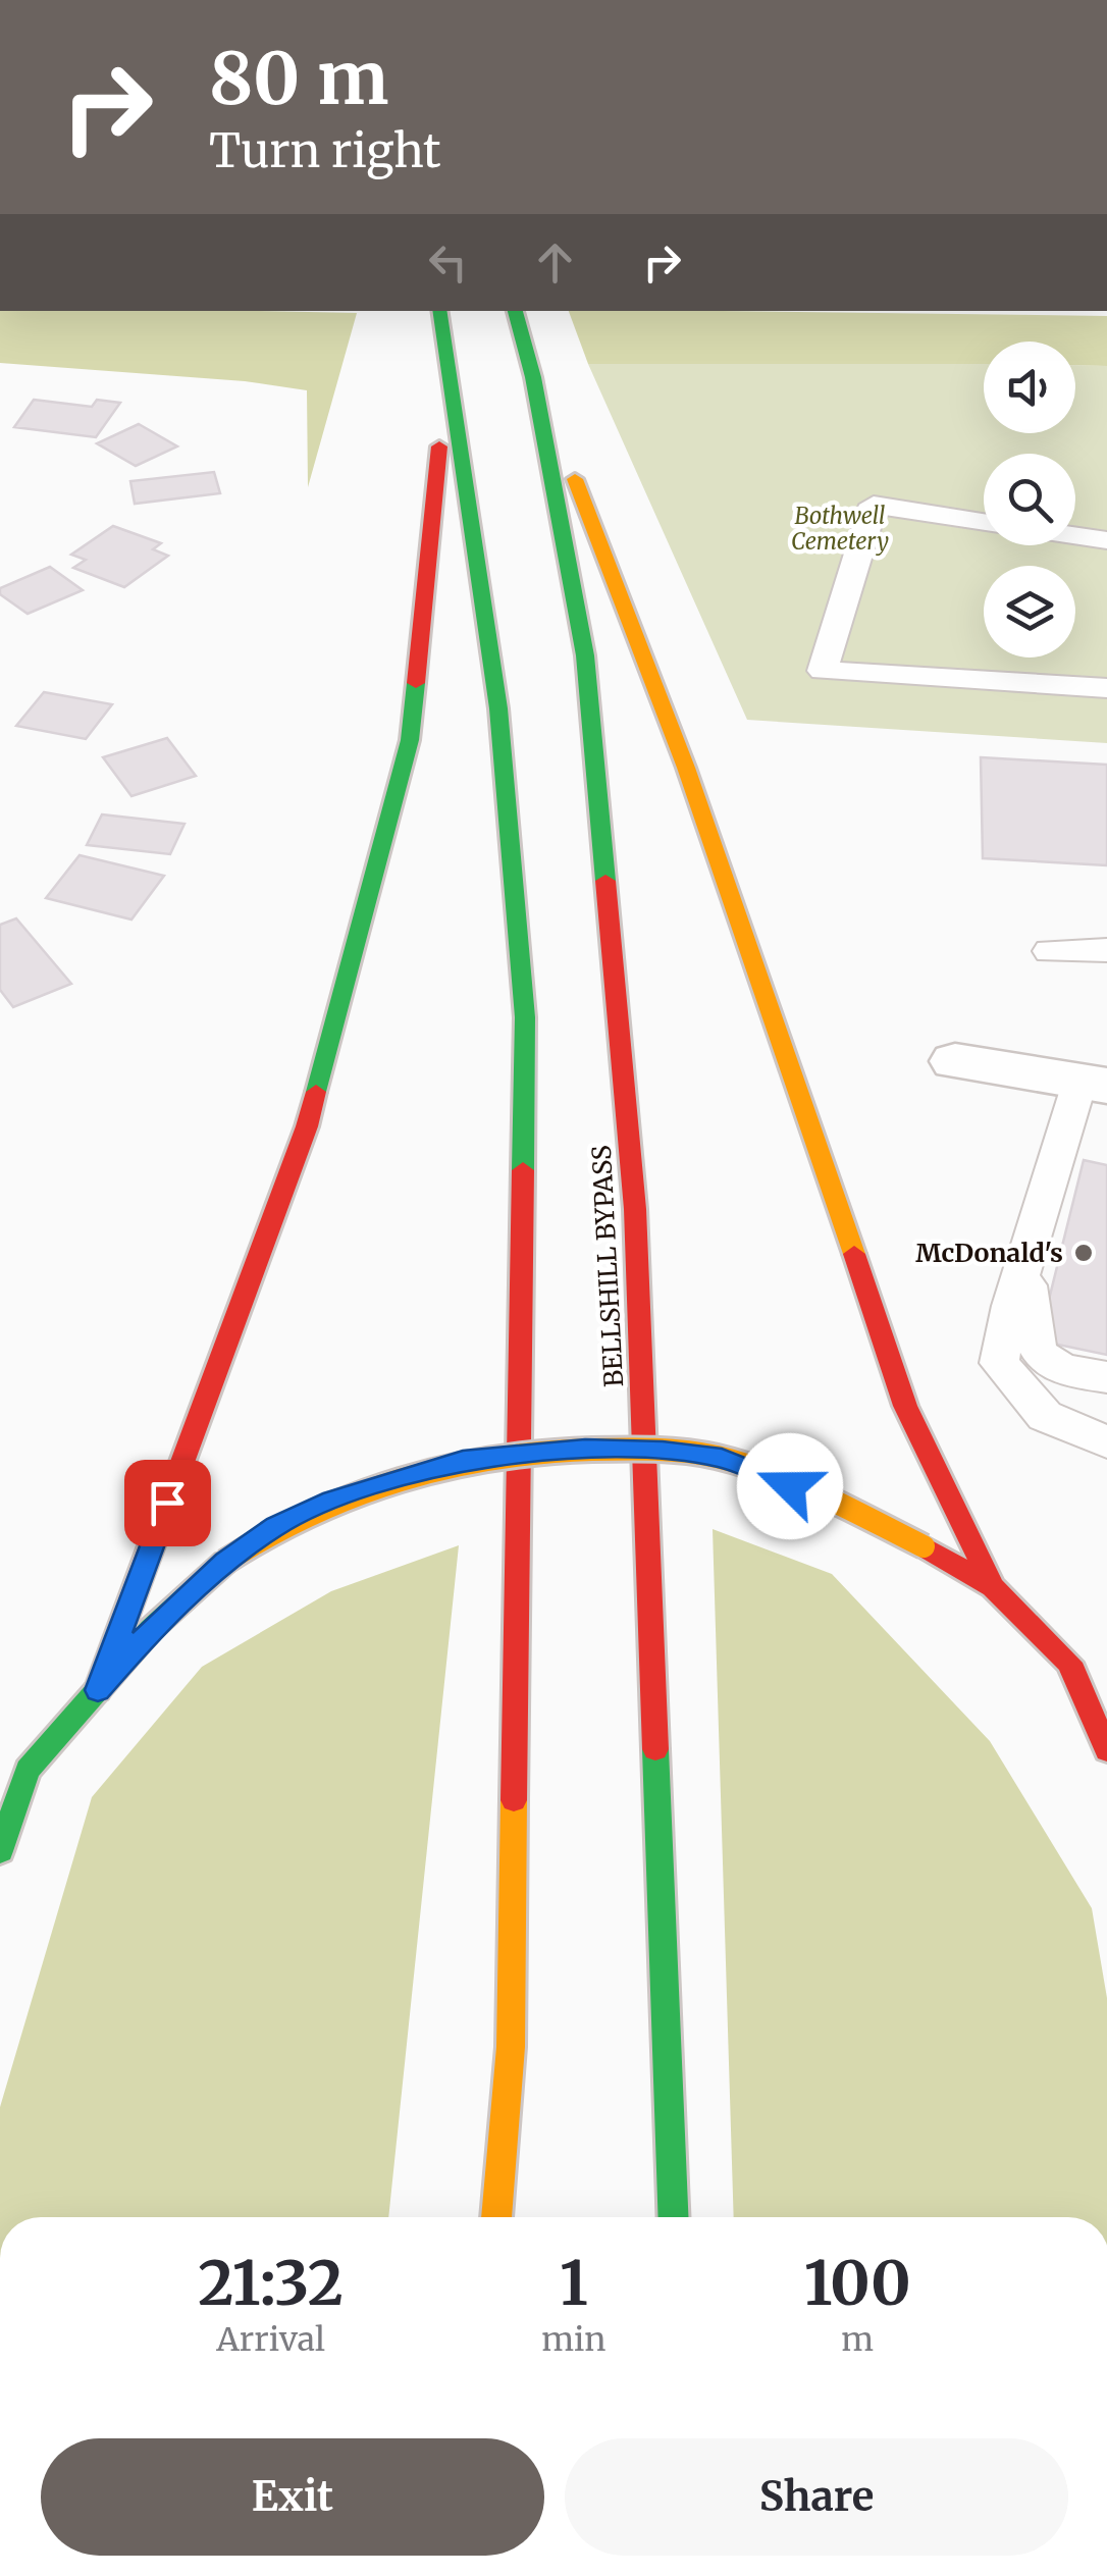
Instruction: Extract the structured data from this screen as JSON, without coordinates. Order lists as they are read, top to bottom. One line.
{"streets":{"main road":["BELLSHILL BYPASS"]},"parks":["Bothwell Cemetery"],"places":["McDonald's"],"page":{"turn":["80 m","Turn right"],"eta":["21:32","Arrival","1","min","100","m"],"buttons":["Exit","Share"]}}
